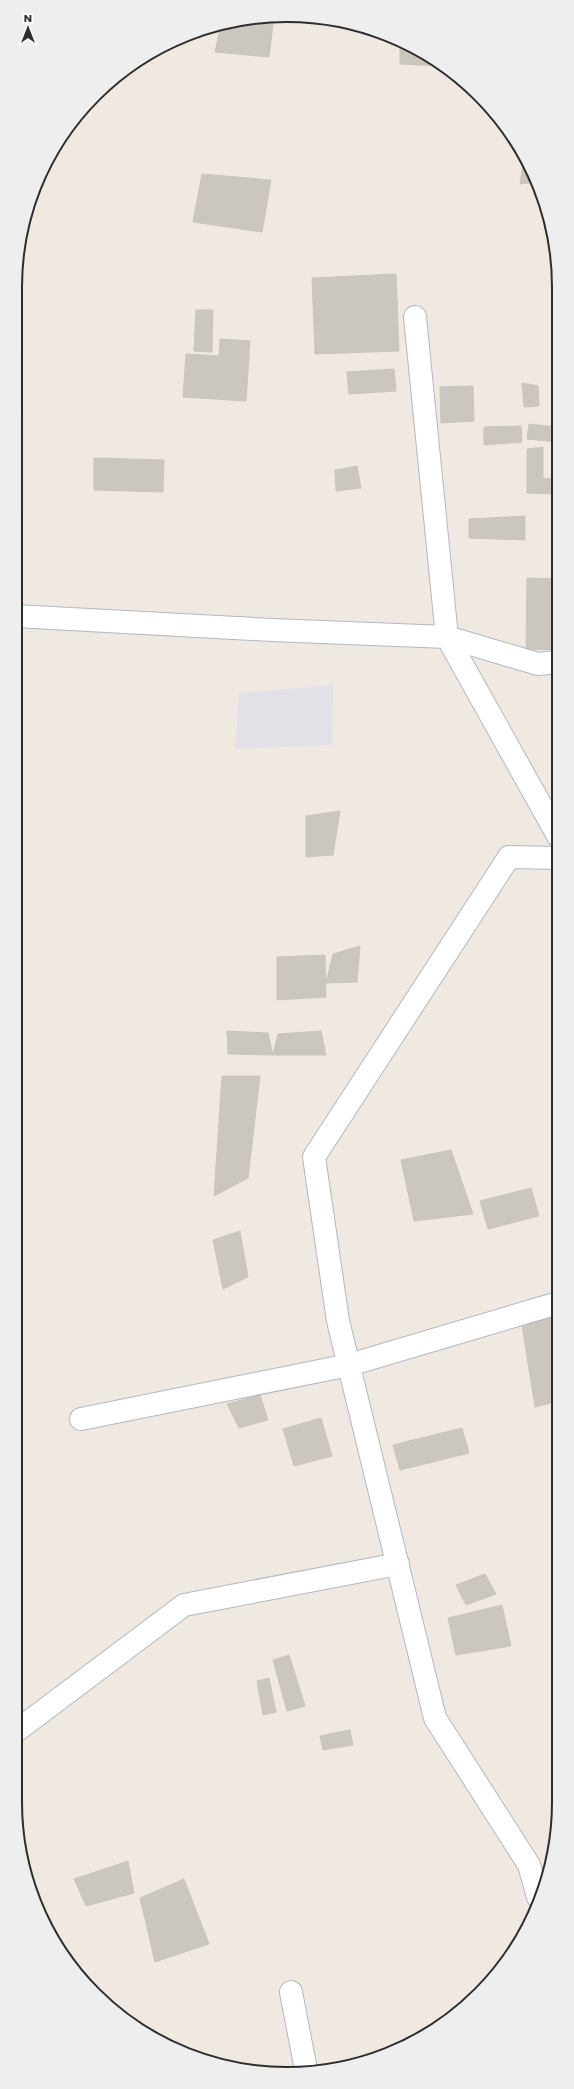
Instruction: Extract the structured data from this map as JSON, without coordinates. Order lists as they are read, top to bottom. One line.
{"north":"top"}
